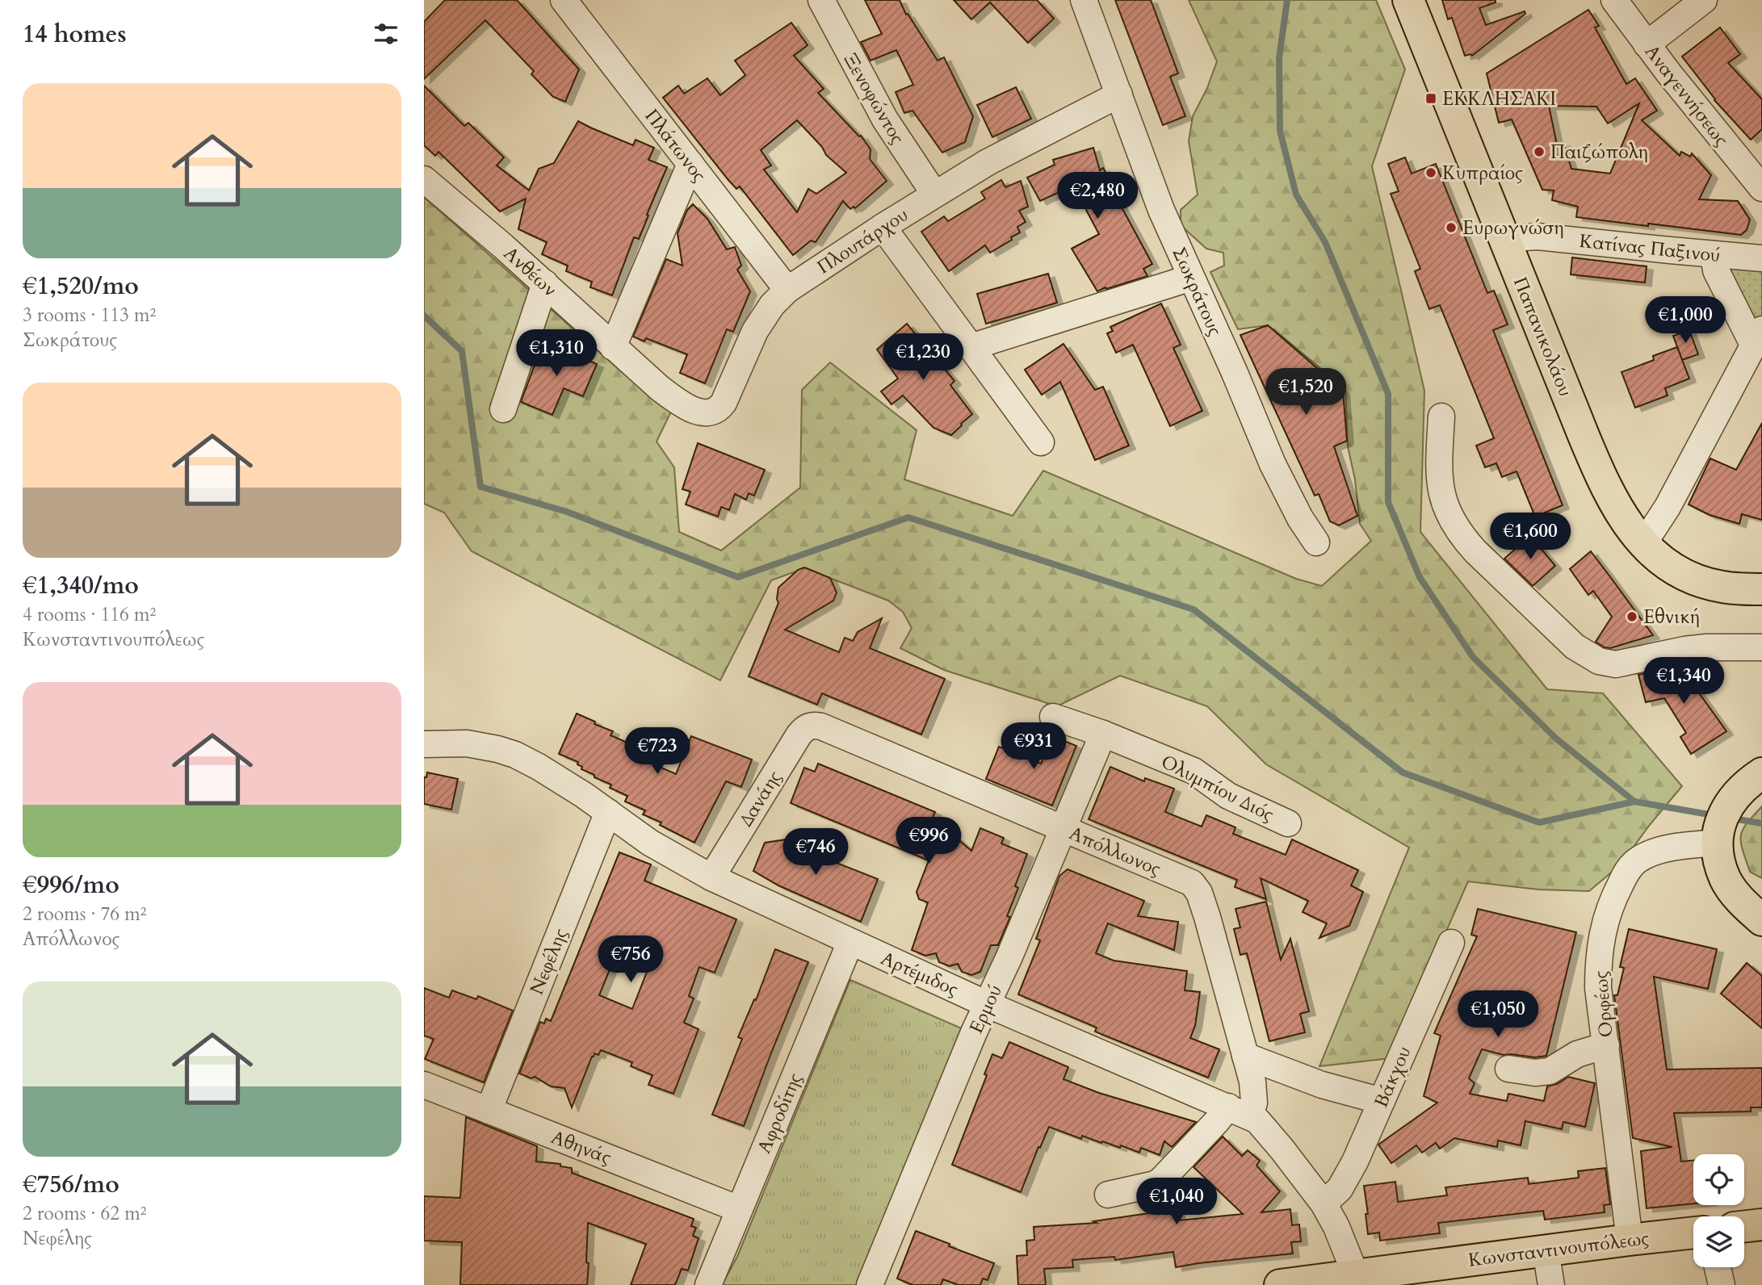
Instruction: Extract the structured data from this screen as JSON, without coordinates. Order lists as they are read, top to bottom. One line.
{"streets":{"main road":["Παπανικολάου","Κωνσταντινουπόλεως"],"street":["Αναγεννήσεως","Ξενοφώντος","Πλάτωνος","Πλουτάρχου","Κατίνας Παξινού","Ανθέων","Σωκράτους","Ολυμπίου Διός","Δανάης","Απόλλωνος","Νεφέλης","Αρτέμιδος","Ορφέως","Ερμού","Βάκχου","Αφροδίτης","Αθηνάς"]},"crossings":[["Ξενοφώντος","Πλουτάρχου"],["Πλάτωνος","Πλουτάρχου"],["Πλουτάρχου","Ανθέων"],["Πλουτάρχου","Σωκράτους"],["Κατίνας Παξινού","Παπανικολάου"],["Ολυμπίου Διός","Ερμού"],["Δανάης","Απόλλωνος"],["Δανάης","Αρτέμιδος"],["Απόλλωνος","Αρτέμιδος"],["Απόλλωνος","Ερμού"],["Νεφέλης","Αρτέμιδος"],["Νεφέλης","Αθηνάς"],["Αρτέμιδος","Ερμού"],["Αρτέμιδος","Βάκχου"],["Αρτέμιδος","Αφροδίτης"],["Αρτέμιδος","Κωνσταντινουπόλεως"],["Ορφέως","Κωνσταντινουπόλεως"],["Αφροδίτης","Αθηνάς"]],"places":{"transit":["ΕΚΚΛΗΣΑΚΙ"],"other":["Παιζώπολη","Κυπραίος","Ευρωγνώση","Εθνική"]},"page":{"heading":"14 homes","list":[{"name":"€1,520/mo","note":"3 rooms · 113 m² · Σωκράτους"},{"name":"€1,340/mo","note":"4 rooms · 116 m² · Κωνσταντινουπόλεως"},{"name":"€996/mo","note":"2 rooms · 76 m² · Απόλλωνος"},{"name":"€756/mo","note":"2 rooms · 62 m² · Νεφέλης"}],"price":["€2,480","€1,000","€1,310","€1,230","€1,520","€1,600","€1,340","€931","€723","€996","€746","€756","€1,050","€1,040"]}}
